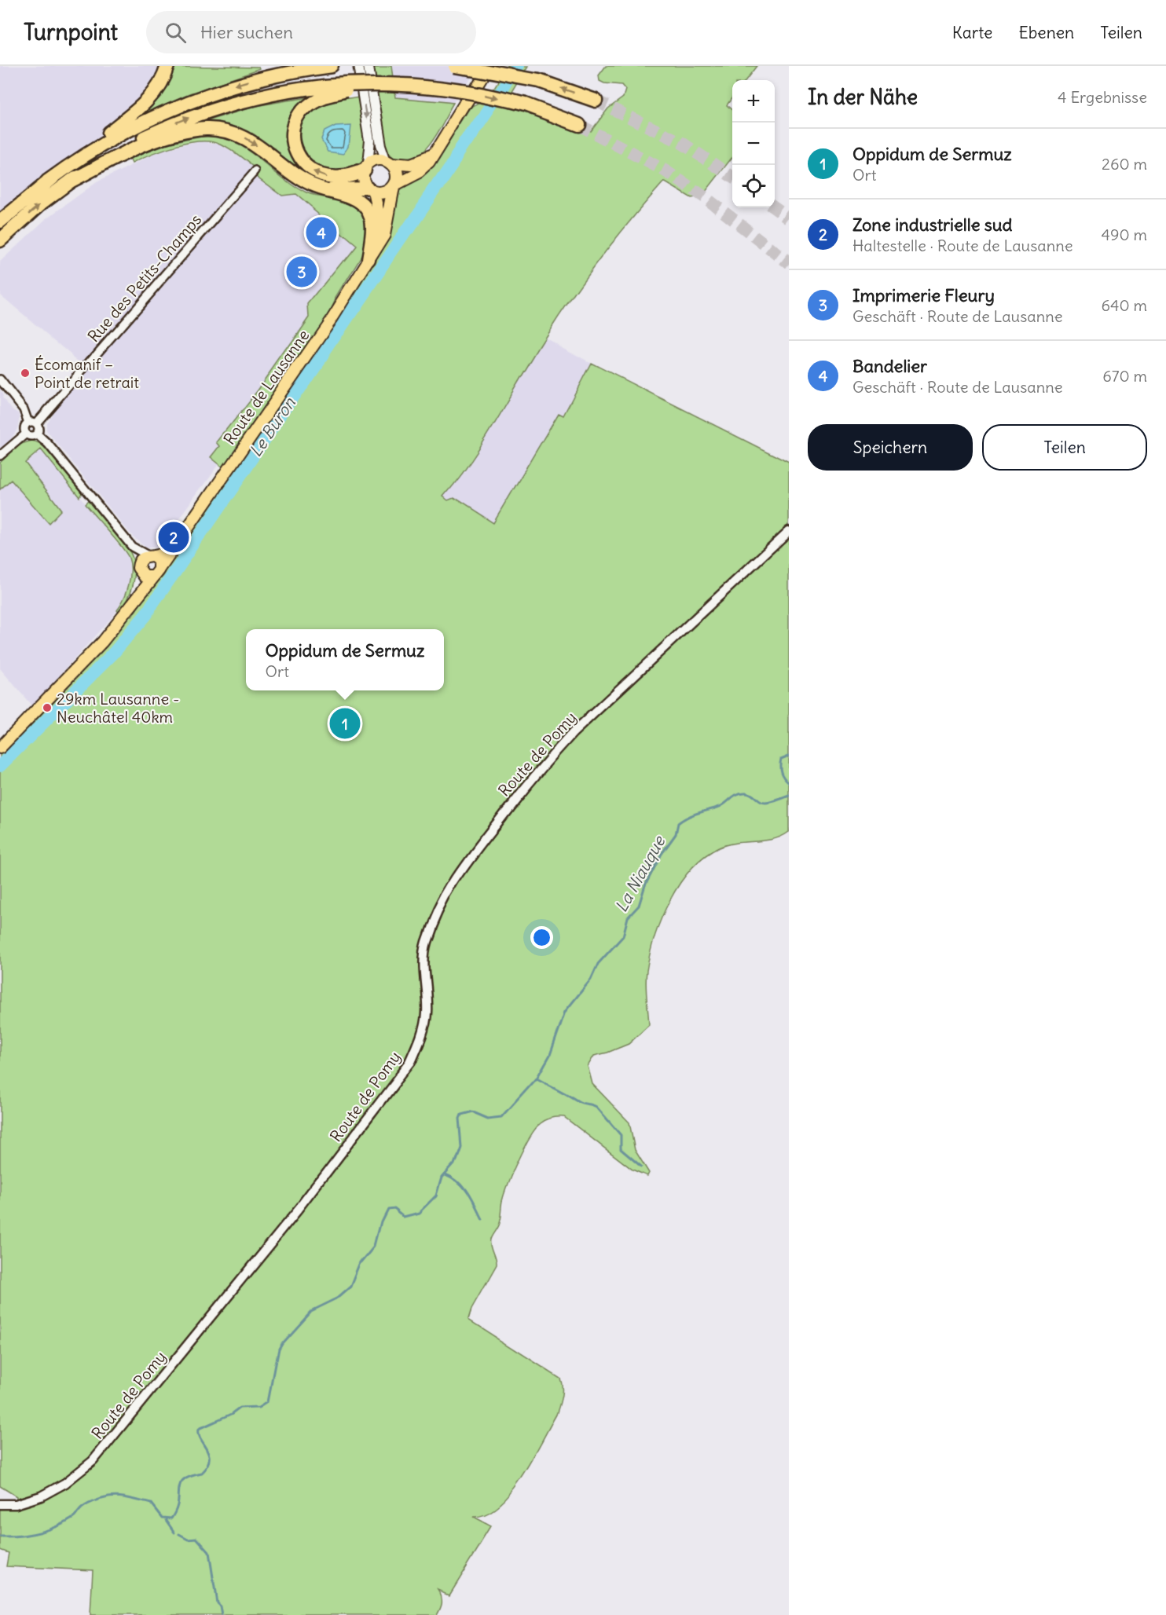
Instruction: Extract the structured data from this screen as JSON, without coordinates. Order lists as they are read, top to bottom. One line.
{"streets":{"main road":["Route de Lausanne"],"street":["Rue des Petits-Champs","Route de Pomy"]},"water":["Le Buron","La Niauque"],"places":["Écomanif – Point de retrait","29km Lausanne - Neuchâtel 40km"],"page":{"header":"Turnpoint","search":"Hier suchen","nav":["Karte","Ebenen","Teilen"],"heading":["In der Nähe","4 Ergebnisse"],"map_buttons":["+","−"],"list":[{"mark":"1","name":"Oppidum de Sermuz","note":"Ort","value":"260 m"},{"mark":"2","name":"Zone industrielle sud","note":"Haltestelle · Route de Lausanne","value":"490 m"},{"mark":"3","name":"Imprimerie Fleury","note":"Geschäft · Route de Lausanne","value":"640 m"},{"mark":"4","name":"Bandelier","note":"Geschäft · Route de Lausanne","value":"670 m"}],"pins":["4","3","2","1"],"buttons":["Speichern","Teilen"],"popup":["Oppidum de Sermuz","Ort"]}}
